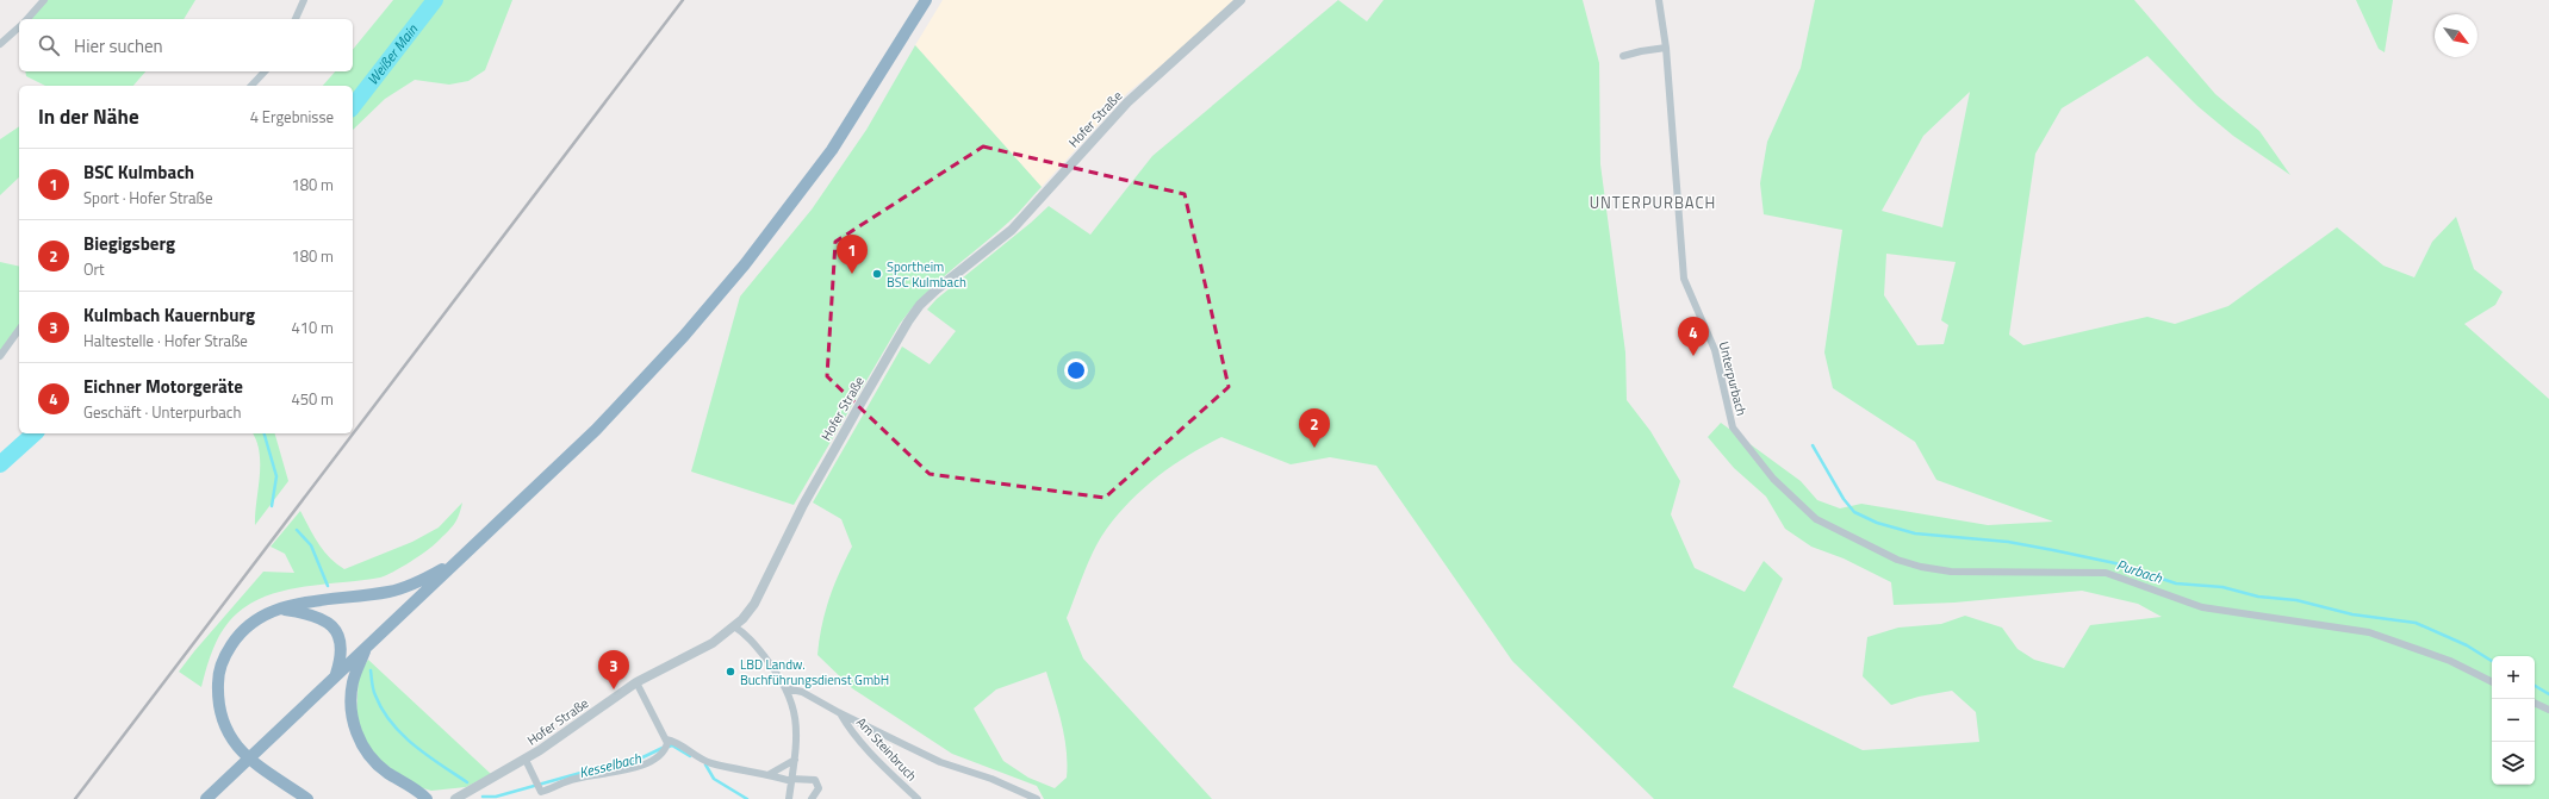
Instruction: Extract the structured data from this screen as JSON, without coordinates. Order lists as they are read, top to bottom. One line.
{"streets":{"street":["Hofer Straße","Unterpurbach","Am Steinbruch"]},"districts":["UNTERPURBACH"],"water":["Weißer Main","Purbach","Kesselbach"],"places":["Sportheim BSC Kulmbach","LBD Landw. Buchführungsdienst GmbH"],"north":"bottom right","page":{"search":"Hier suchen","heading":["In der Nähe","4 Ergebnisse"],"list":[{"mark":"1","name":"BSC Kulmbach","note":"Sport · Hofer Straße","value":"180 m"},{"mark":"2","name":"Biegigsberg","note":"Ort","value":"180 m"},{"mark":"3","name":"Kulmbach Kauernburg","note":"Haltestelle · Hofer Straße","value":"410 m"},{"mark":"4","name":"Eichner Motorgeräte","note":"Geschäft · Unterpurbach","value":"450 m"}],"pins":["1","4","2","3"],"map_buttons":["+","−"]}}
